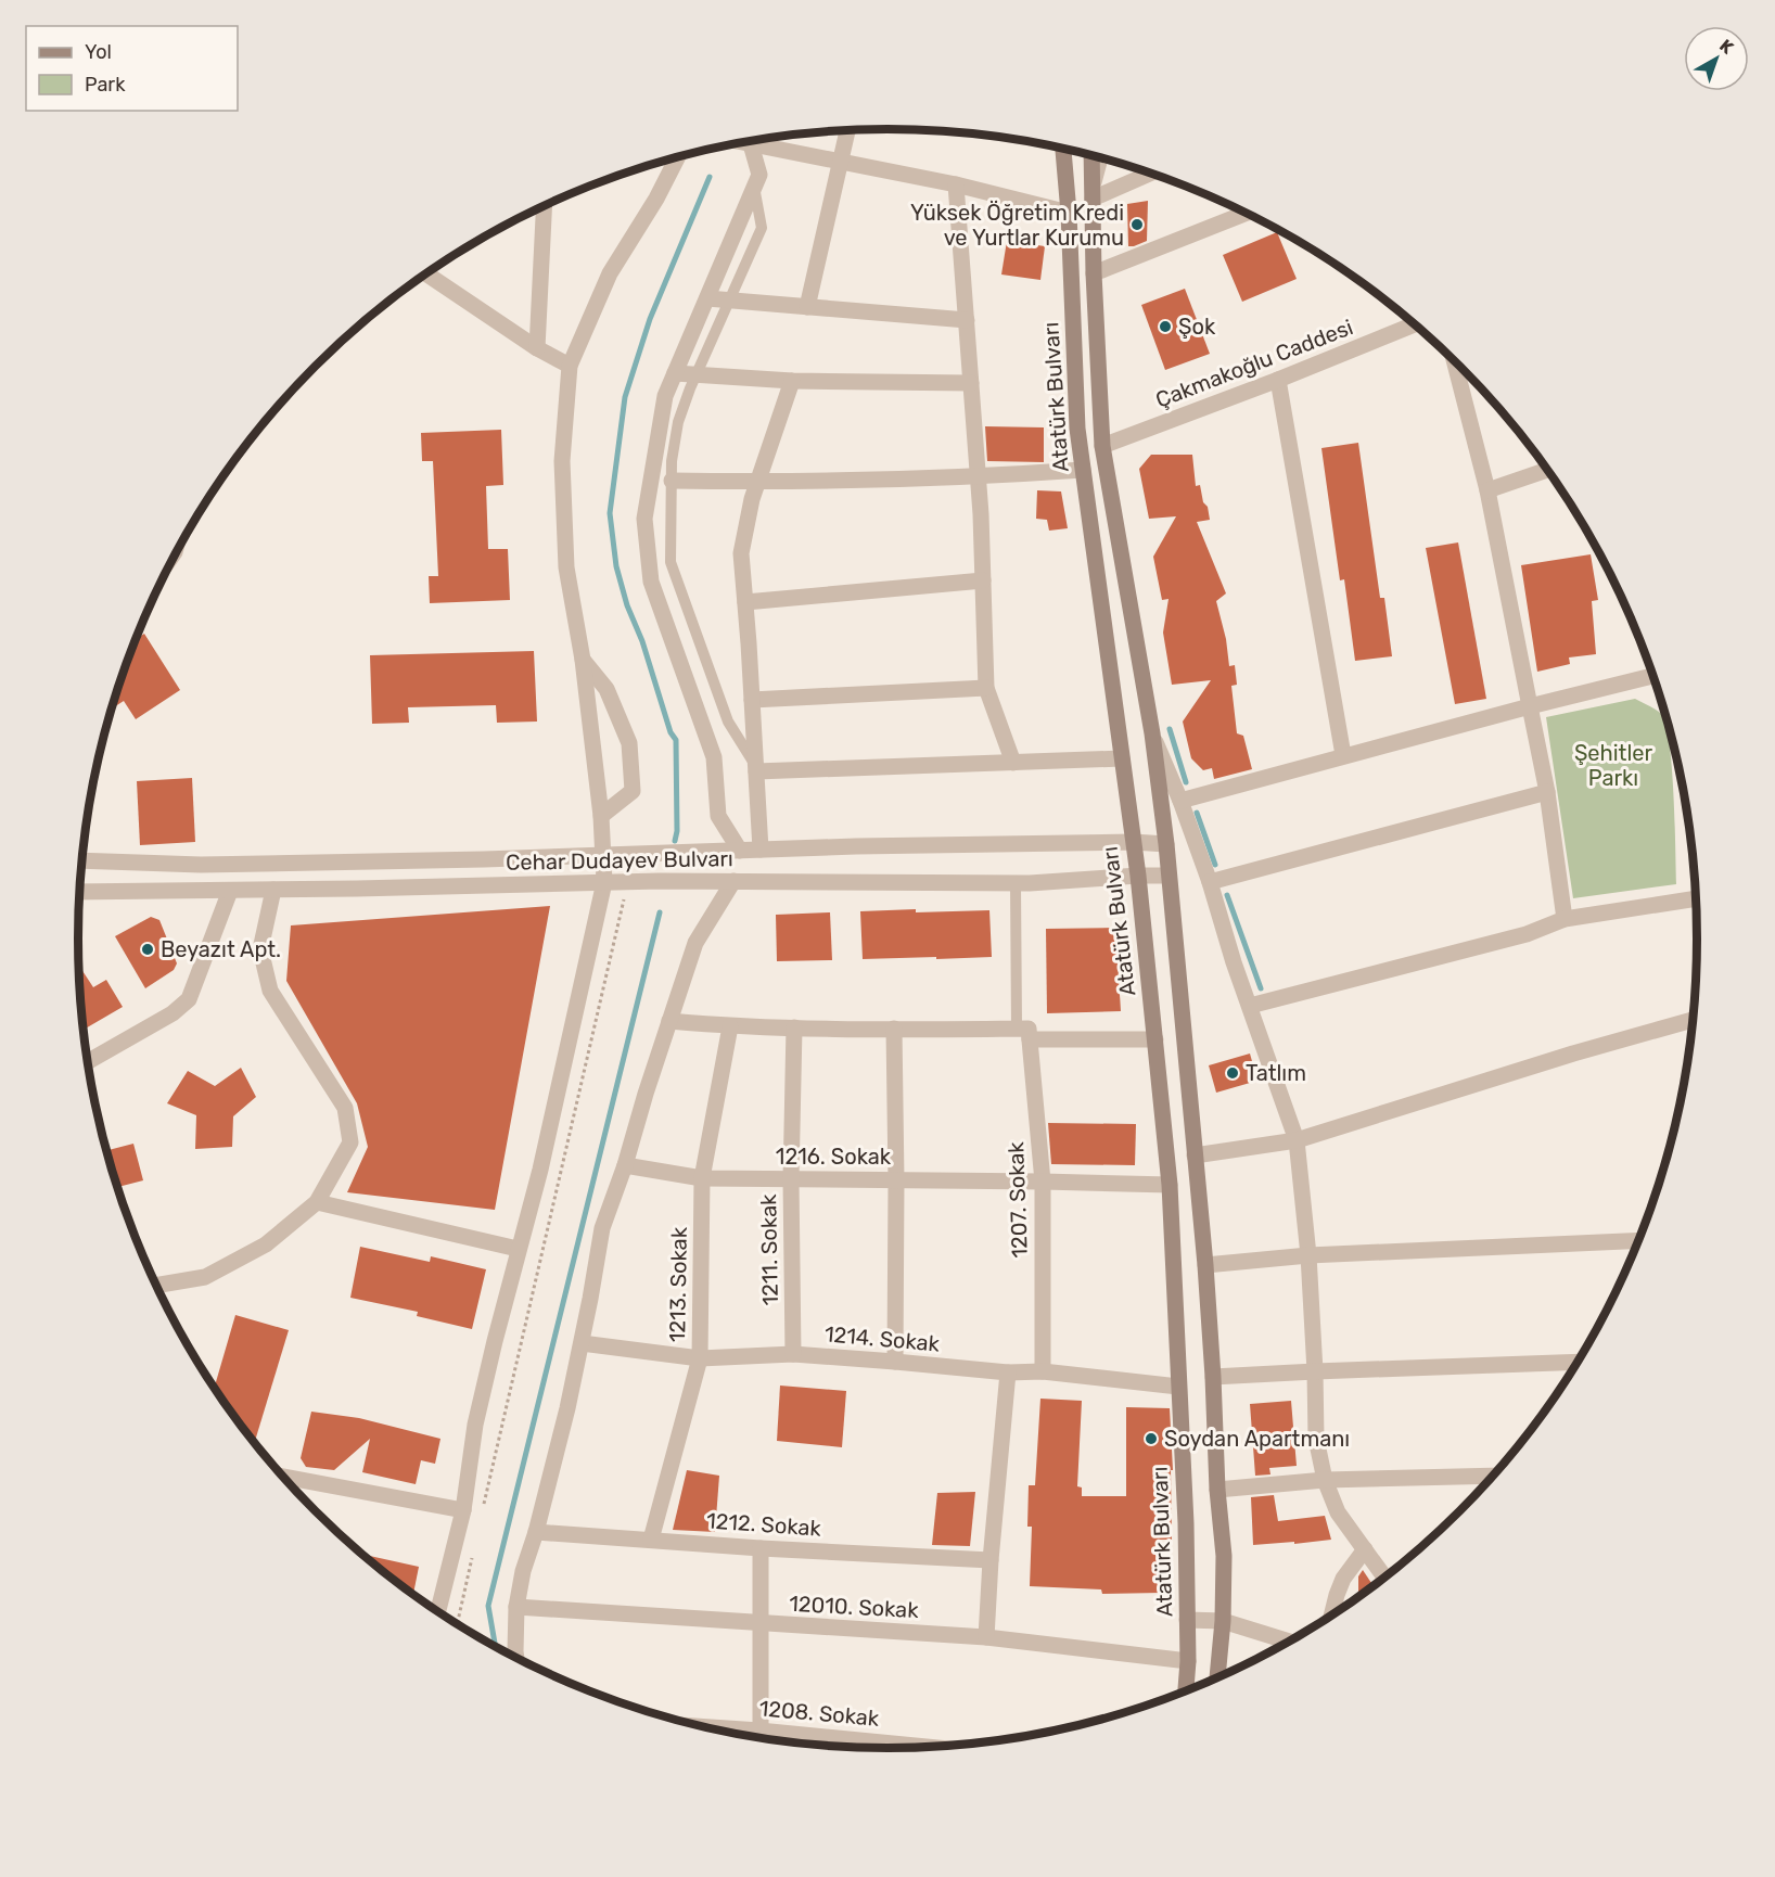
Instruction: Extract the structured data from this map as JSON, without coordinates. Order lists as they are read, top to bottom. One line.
{"streets":{"main road":["Atatürk Bulvarı"],"street":["Çakmakoğlu Caddesi","Cehar Dudayev Bulvarı","1216. Sokak","1207. Sokak","1211. Sokak","1213. Sokak","1214. Sokak","1212. Sokak","12010. Sokak","1208. Sokak"]},"crossings":[["Çakmakoğlu Caddesi","Atatürk Bulvarı"],["Atatürk Bulvarı","Cehar Dudayev Bulvarı"],["Atatürk Bulvarı","1216. Sokak"],["Atatürk Bulvarı","1214. Sokak"],["Atatürk Bulvarı","12010. Sokak"],["1216. Sokak","1207. Sokak"],["1216. Sokak","1211. Sokak"],["1216. Sokak","1213. Sokak"],["1207. Sokak","1214. Sokak"],["1211. Sokak","1214. Sokak"],["1213. Sokak","1214. Sokak"],["1213. Sokak","1212. Sokak"]],"parks":["Şehitler Parkı"],"places":["Yüksek Öğretim Kredi ve Yurtlar Kurumu","Şok","Beyazıt Apt.","Tatlım","Soydan Apartmanı"],"legend":["Yol","Park"],"north":"top right"}
